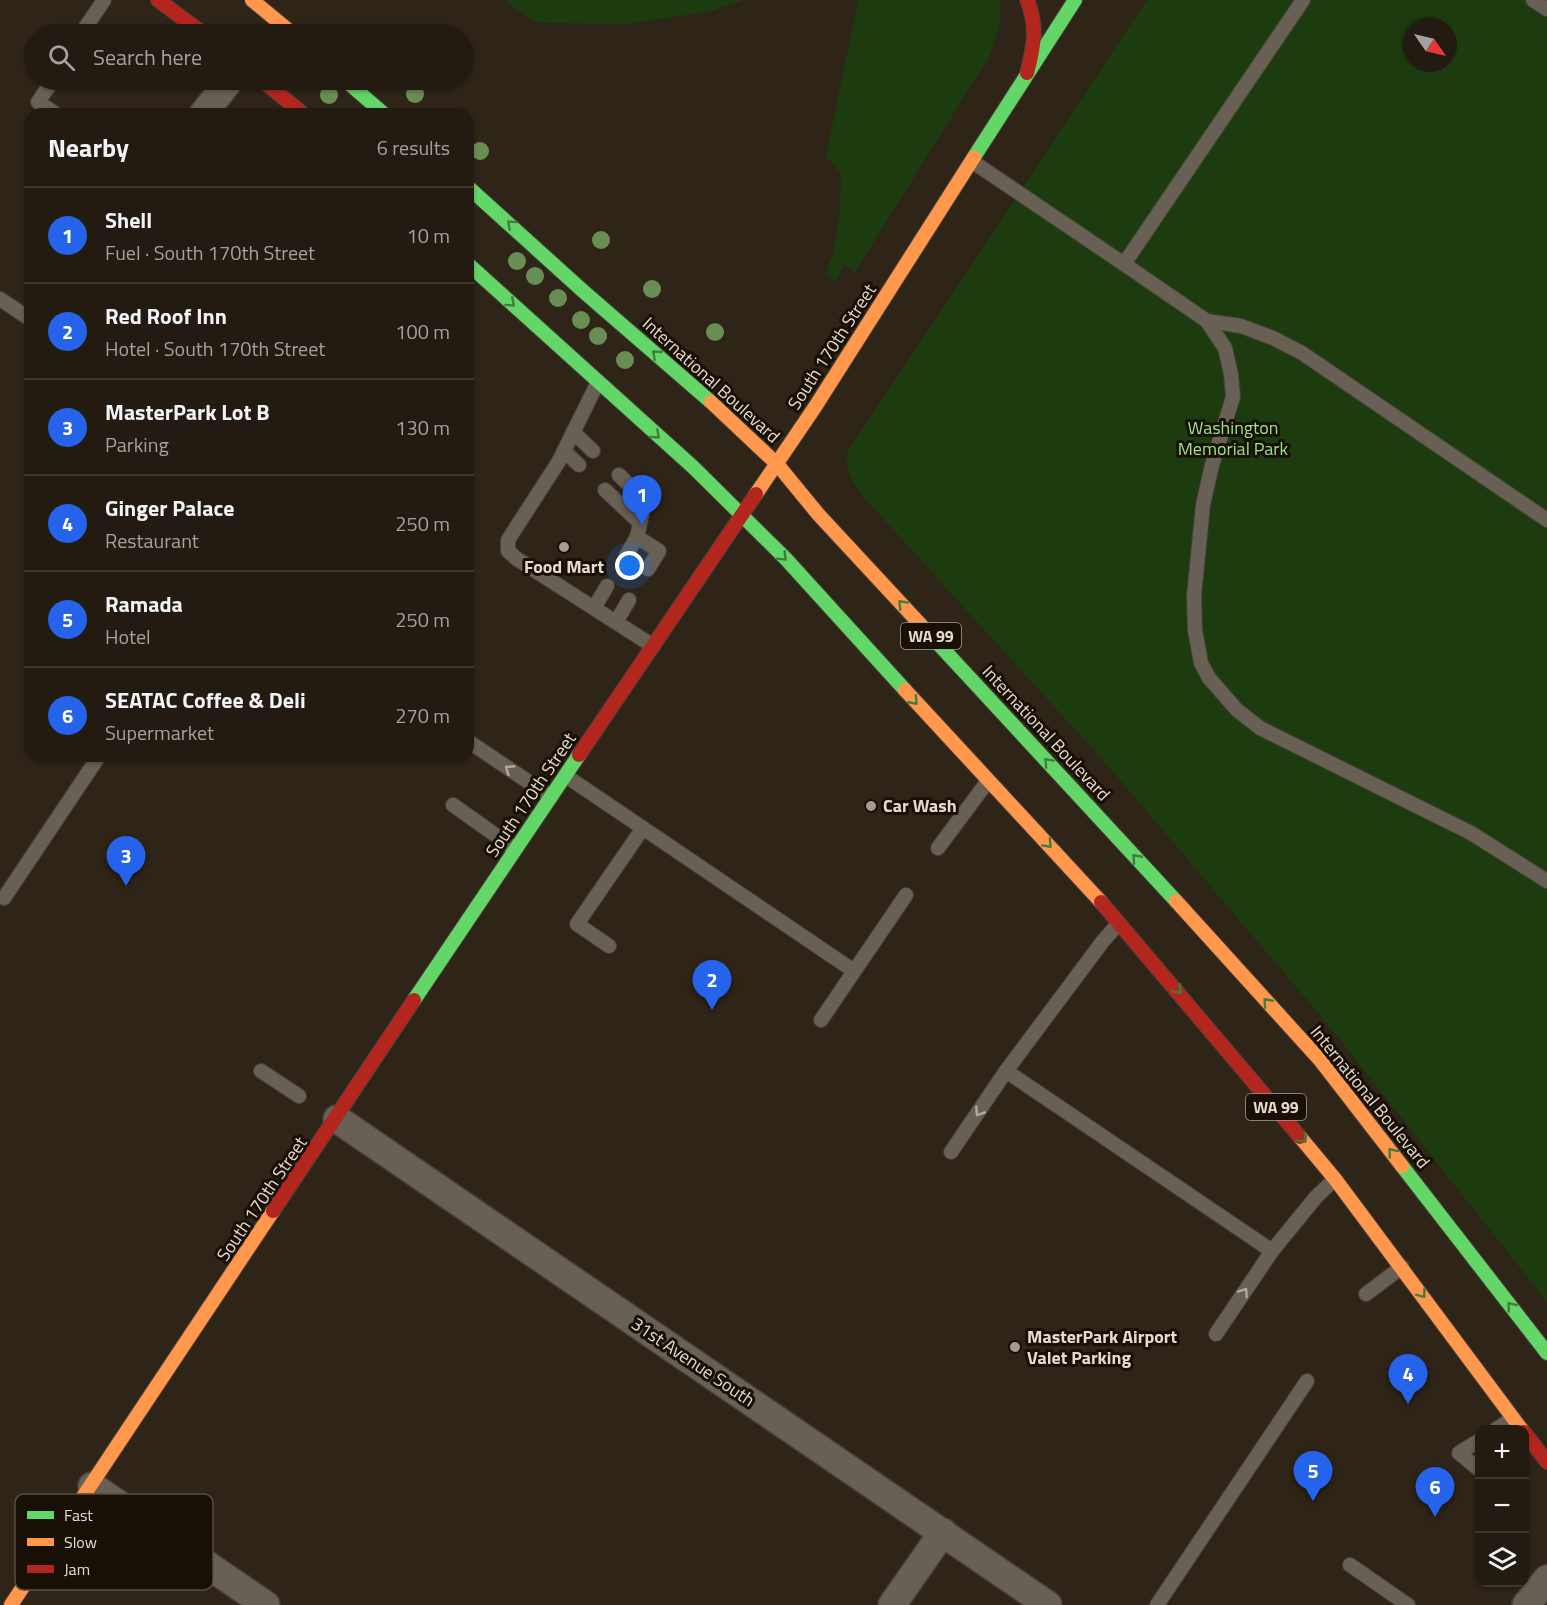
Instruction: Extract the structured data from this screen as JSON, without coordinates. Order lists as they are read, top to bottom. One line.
{"streets":{"main road":["South 170th Street","International Boulevard","WA 99"],"street":["31st Avenue South"]},"crossings":[["South 170th Street","International Boulevard"],["South 170th Street","WA 99"],["South 170th Street","31st Avenue South"]],"parks":["Washington Memorial Park"],"places":["Food Mart","Car Wash","MasterPark Airport Valet Parking"],"legend":["Fast","Slow","Jam"],"north":"bottom right","page":{"search":"Search here","heading":["Nearby","6 results"],"list":[{"mark":"1","name":"Shell","note":"Fuel · South 170th Street","value":"10 m"},{"mark":"2","name":"Red Roof Inn","note":"Hotel · South 170th Street","value":"100 m"},{"mark":"3","name":"MasterPark Lot B","note":"Parking","value":"130 m"},{"mark":"4","name":"Ginger Palace","note":"Restaurant","value":"250 m"},{"mark":"5","name":"Ramada","note":"Hotel","value":"250 m"},{"mark":"6","name":"SEATAC Coffee & Deli","note":"Supermarket","value":"270 m"}],"pins":["1","3","2","4","5","6"],"map_buttons":["+","−"]}}
